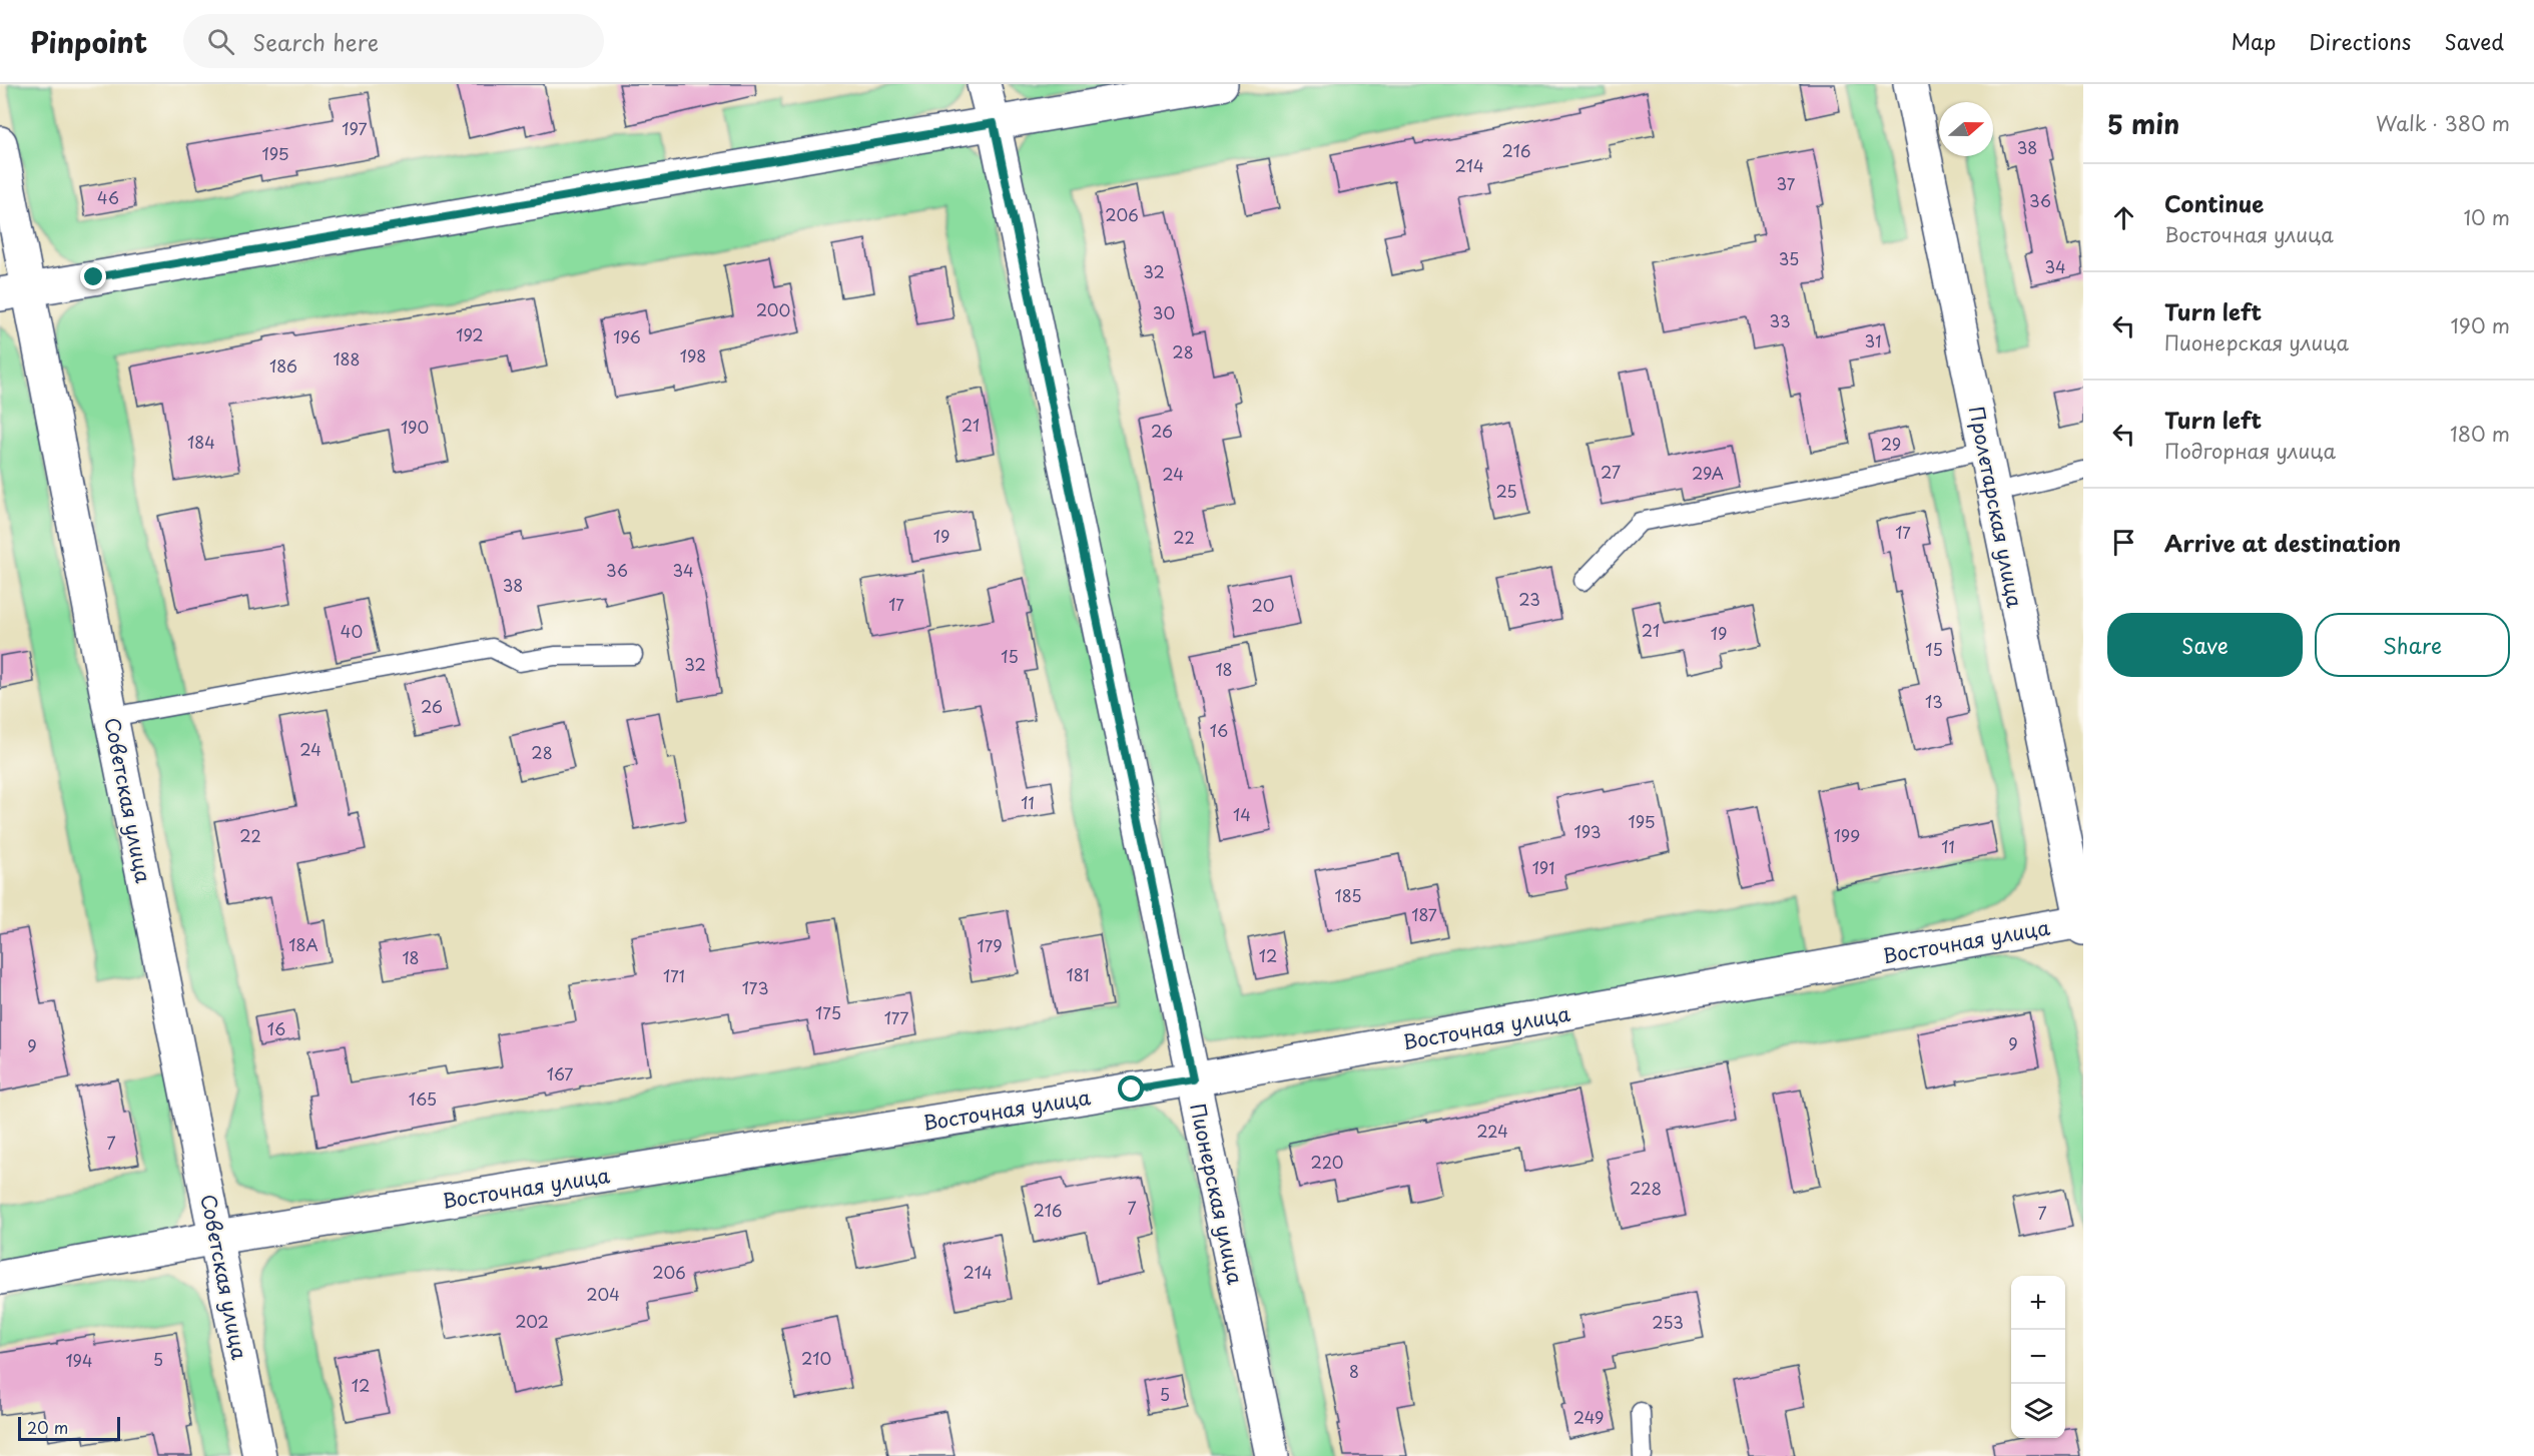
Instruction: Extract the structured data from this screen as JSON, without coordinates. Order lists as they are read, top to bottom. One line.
{"streets":{"street":["Пролетарская улица","Советская улица","Восточная улица","Пионерская улица"]},"crossings":[["Пролетарская улица","Восточная улица"],["Советская улица","Восточная улица"],["Восточная улица","Пионерская улица"]],"house_numbers":["197","38","216","195","214","37","46","36","206","35","34","32","200","30","33","192","196","31","28","198","188","186","21","190","26","184","29","27","29А","24","25","17","19","22","36","34","38","23","17","20","21","40","19","15","15","32","18","13","26","16","24","28","11","14","195","193","22","199","11","191","185","187","18А","179","12","18","181","171","173","175","177","16","9","9","167","165","224","7","220","228","7","216","7","206","214","204","202","253","210","5","194","8","12","5","249"],"scale_bar":"20 m","north":"right","page":{"header":"Pinpoint","search":"Search here","nav":["Map","Directions","Saved"],"heading":["5 min","Walk · 380 m"],"list":[["Continue","Восточная улица","10 m"],["Turn left","Пионерская улица","190 m"],["Turn left","Подгорная улица","180 m"],"Arrive at destination"],"buttons":["Save","Share"],"map_buttons":["+","−"],"scale":"20 m"}}
